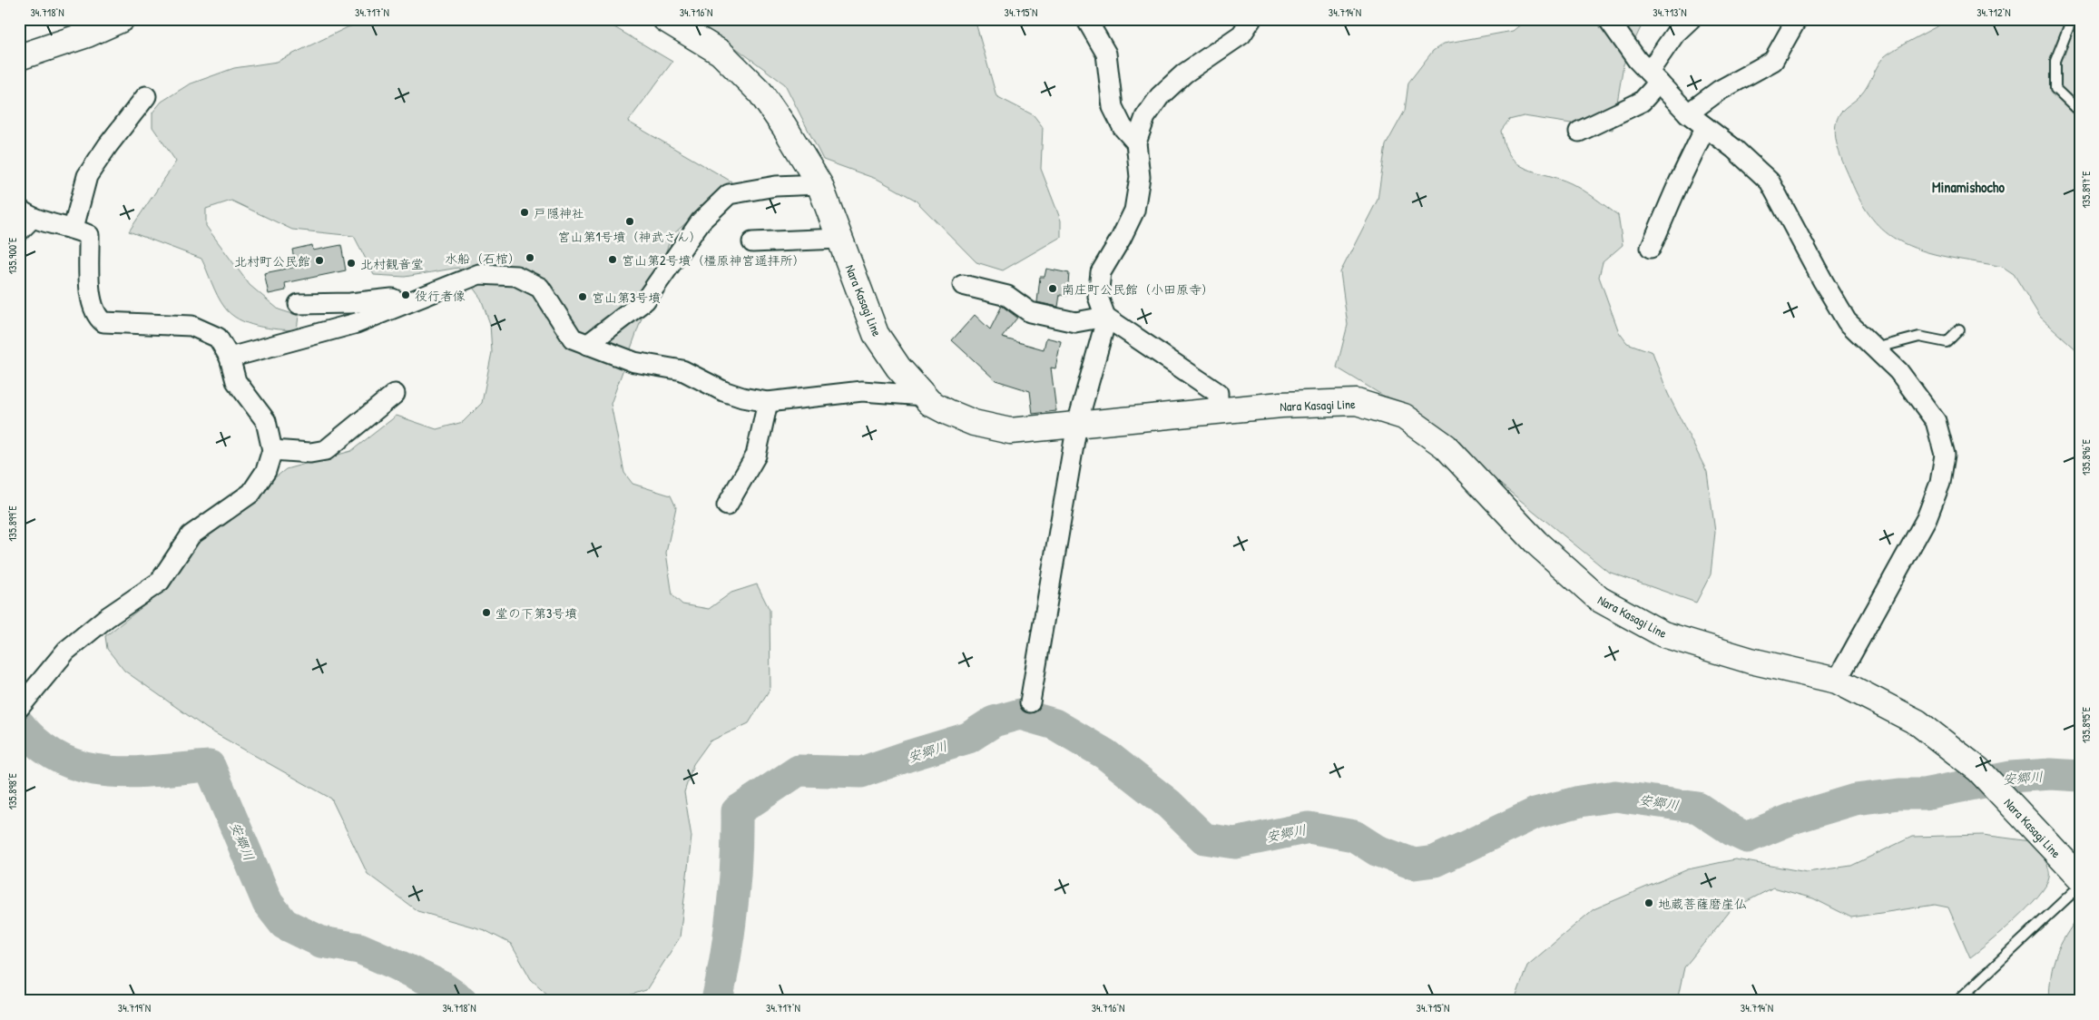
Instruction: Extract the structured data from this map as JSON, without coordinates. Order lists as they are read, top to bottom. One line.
{"streets":{"main road":["Nara Kasagi Line"]},"districts":["Minamishocho"],"water":["安郷川"],"places":["戸隠神社","宮山第1号墳（神武さん）","水船（石棺）","宮山第2号墳（橿原神宮遥拝所）","北村町公民館","北村観音堂","南庄町公民館（小田原寺）","役行者像","宮山第3号墳","堂の下第3号墳","地蔵菩薩磨崖仏"],"coordinates":["34.718°N","34.717°N","34.716°N","34.715°N","34.714°N","34.713°N","34.712°N","135.897°E","135.900°E","135.896°E","135.899°E","135.895°E","135.898°E","34.719°N"]}
